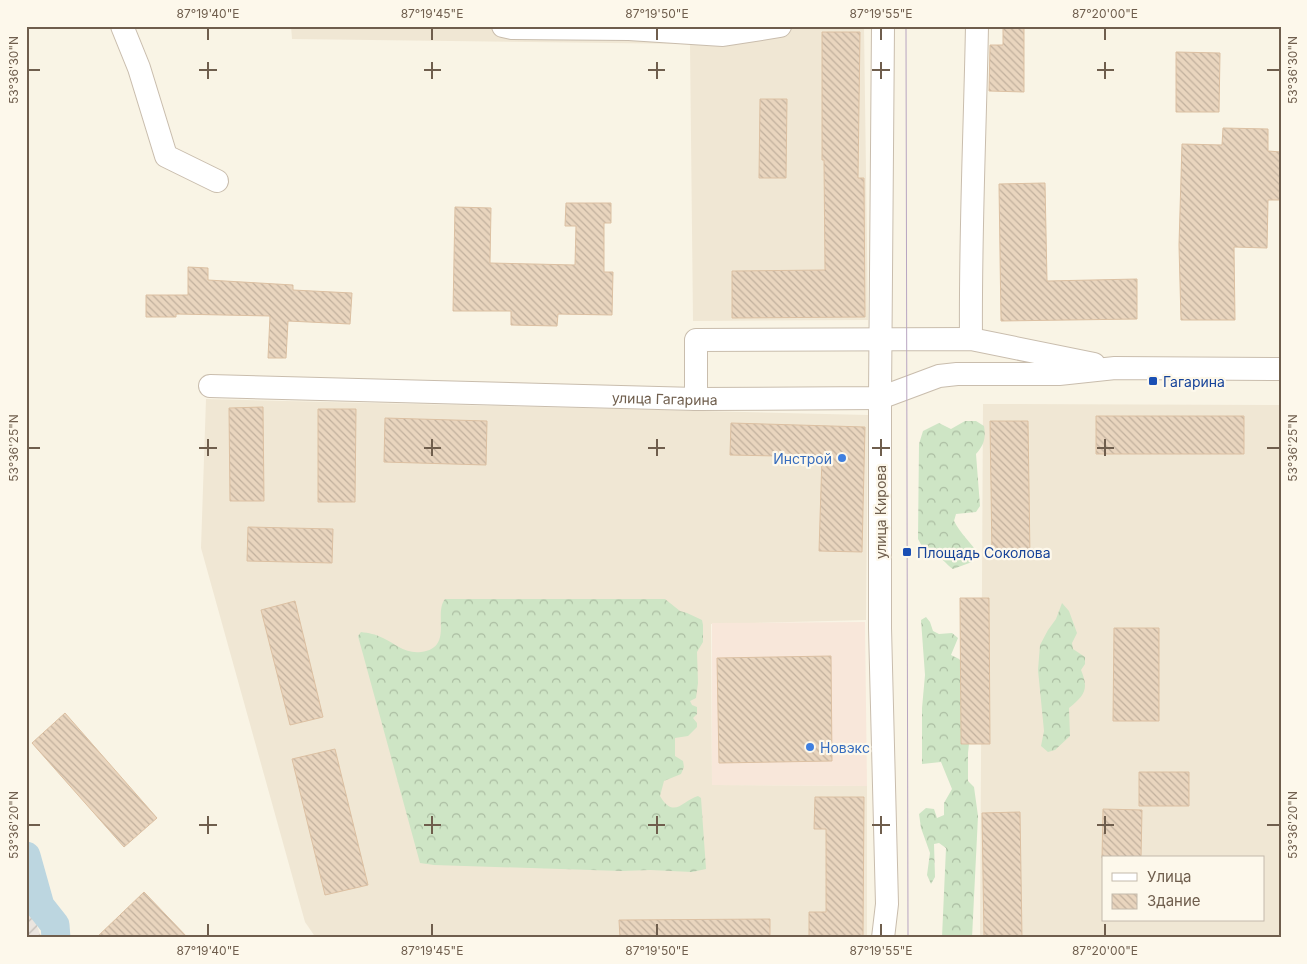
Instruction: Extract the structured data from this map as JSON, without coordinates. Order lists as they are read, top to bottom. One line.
{"streets":{"street":["улица Гагарина","улица Кирова"]},"crossings":[["улица Гагарина","улица Кирова"]],"places":{"transit":["Гагарина","Площадь Соколова"],"other":["Инстрой","Новэкс"]},"legend":["Улица","Здание"],"coordinates":["87°19'40\"E","87°19'45\"E","87°19'50\"E","87°19'55\"E","87°20'00\"E","53°36'30\"N","53°36'25\"N","53°36'20\"N"]}
